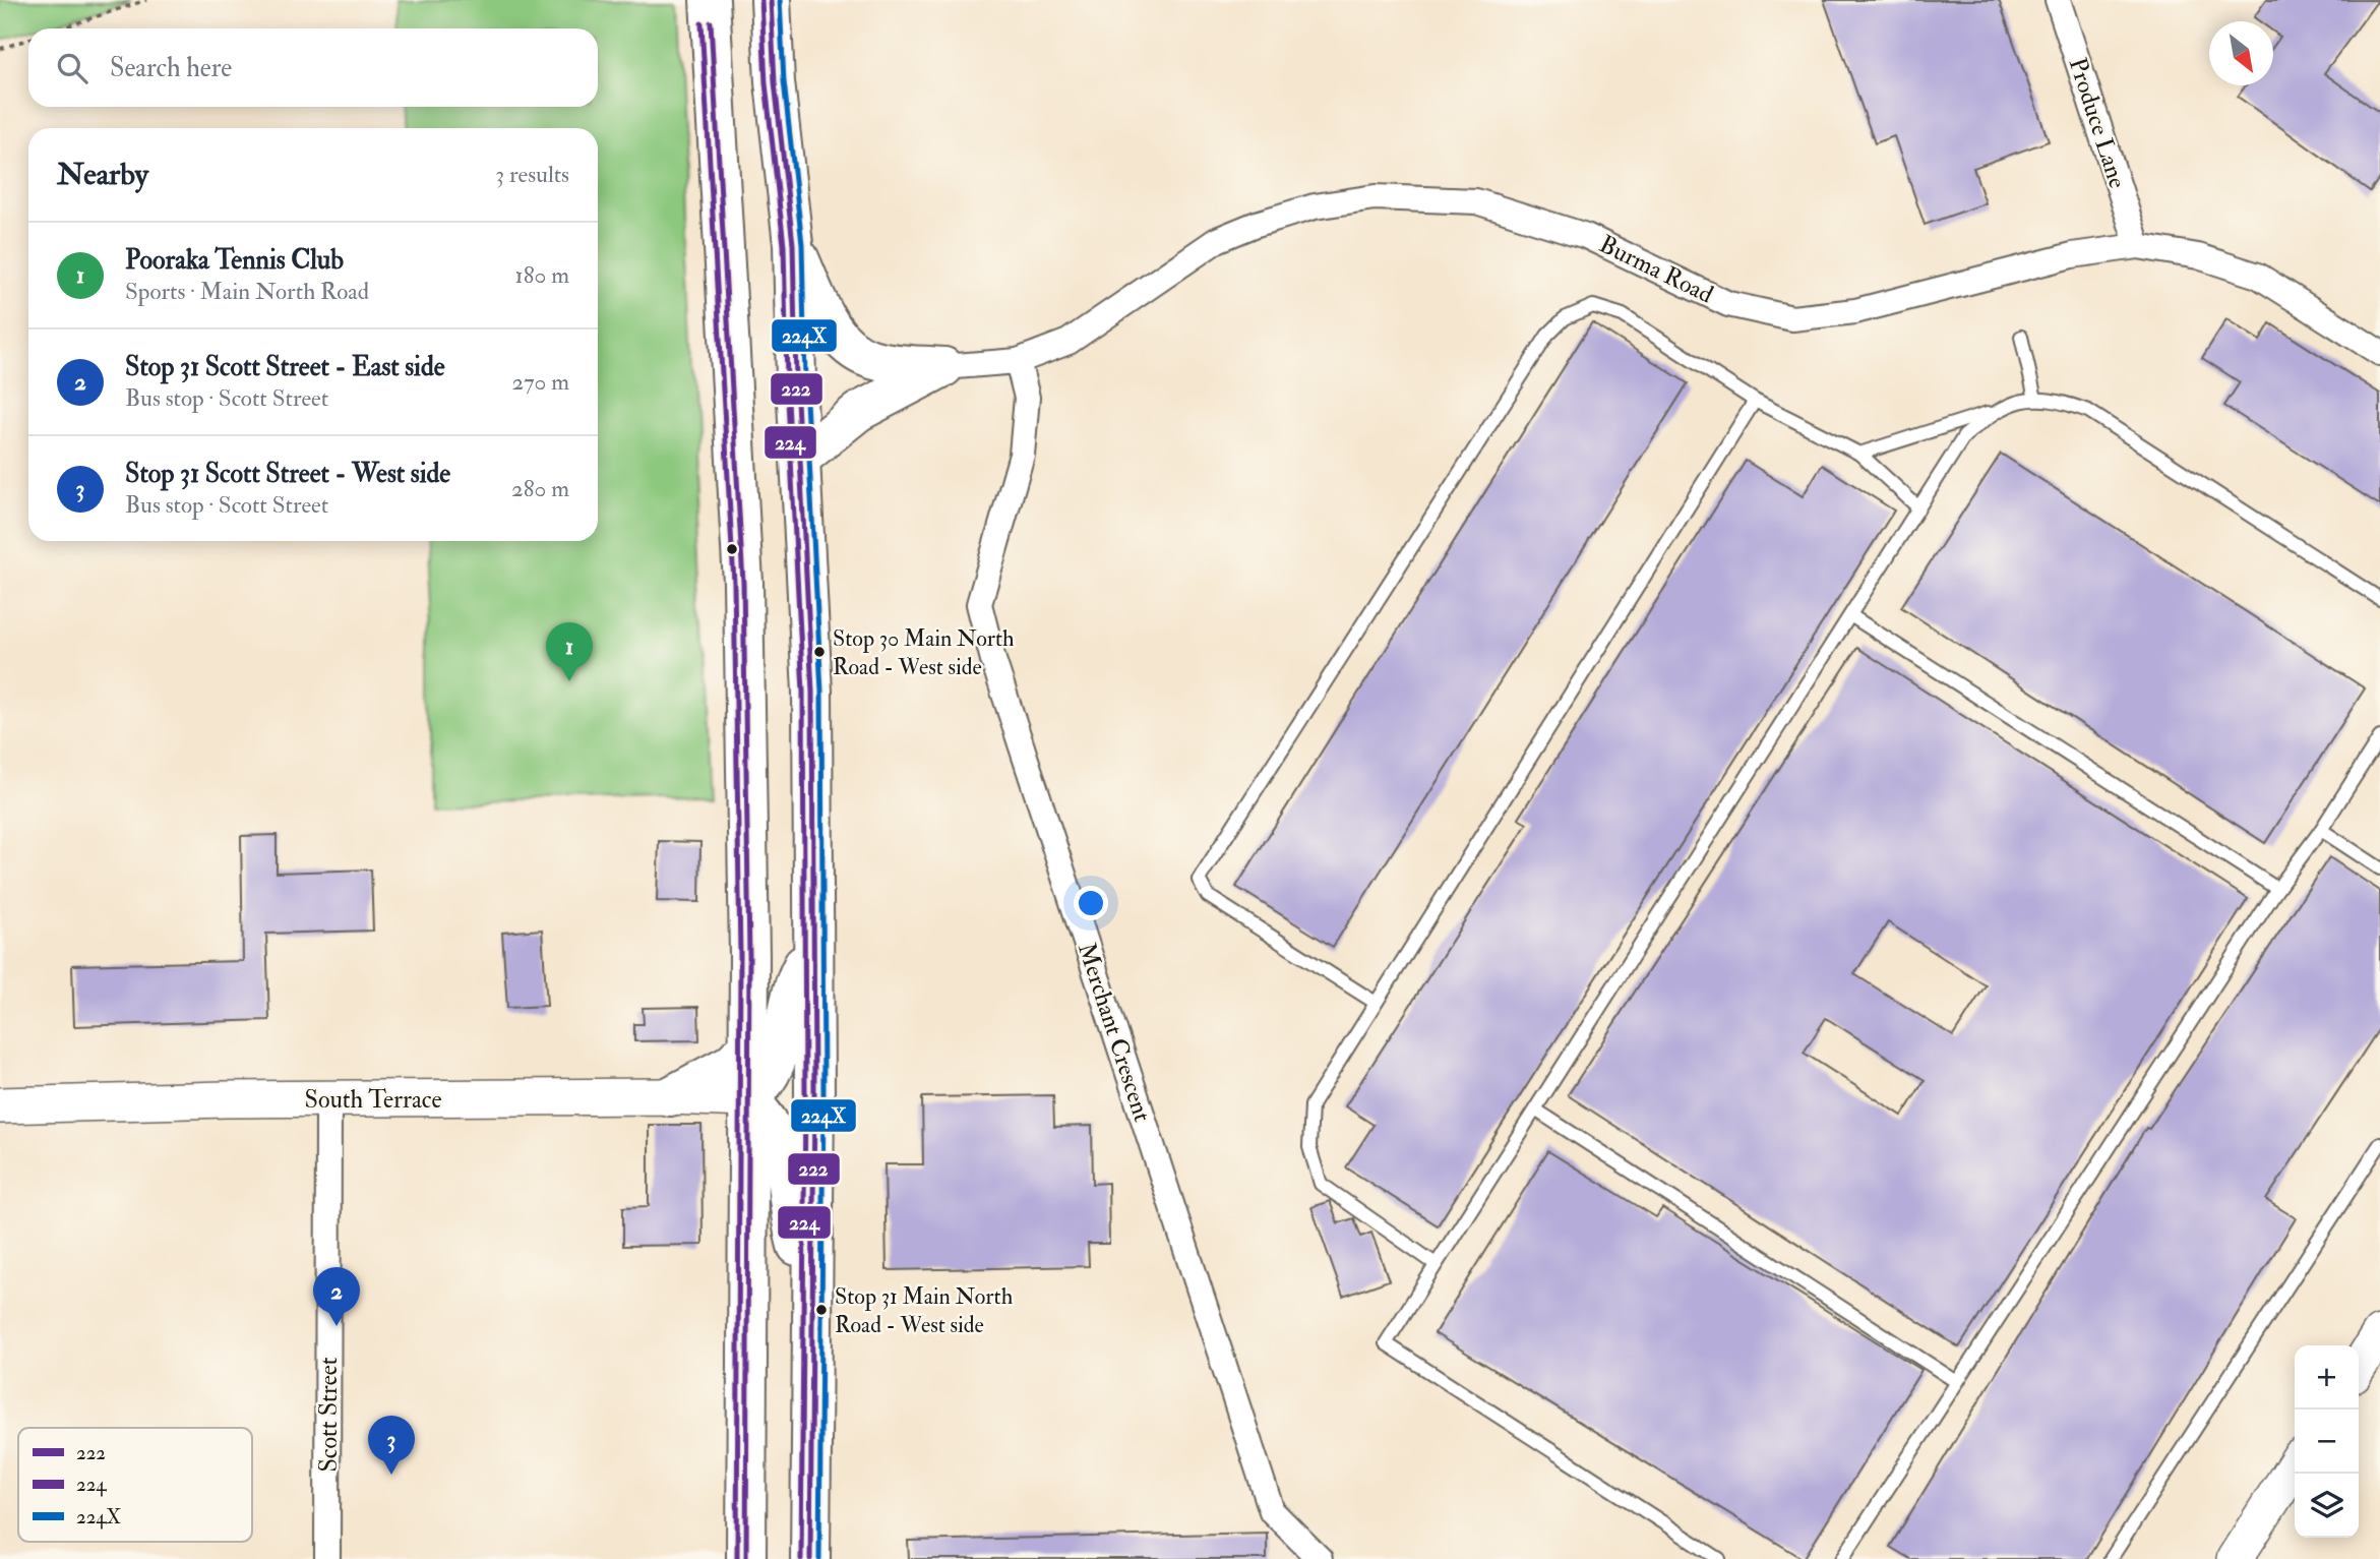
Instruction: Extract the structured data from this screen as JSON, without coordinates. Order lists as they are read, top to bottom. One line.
{"streets":{"street":["Produce Lane","Burma Road","Merchant Crescent","South Terrace","Scott Street"]},"crossings":[["Produce Lane","Burma Road"],["Burma Road","Merchant Crescent"],["South Terrace","Scott Street"]],"places":["Stop 30 Main North Road - West side","Stop 31 Main North Road - West side"],"lines":["transit line 222","transit line 224","transit line 224X"],"legend":["222","224","224X"],"north":"bottom right","page":{"search":"Search here","heading":["Nearby","3 results"],"list":[{"mark":"1","name":"Pooraka Tennis Club","note":"Sports · Main North Road","value":"180 m"},{"mark":"2","name":"Stop 31 Scott Street - East side","note":"Bus stop · Scott Street","value":"270 m"},{"mark":"3","name":"Stop 31 Scott Street - West side","note":"Bus stop · Scott Street","value":"280 m"}],"pins":["1","2","3"],"map_buttons":["+","−"]}}
